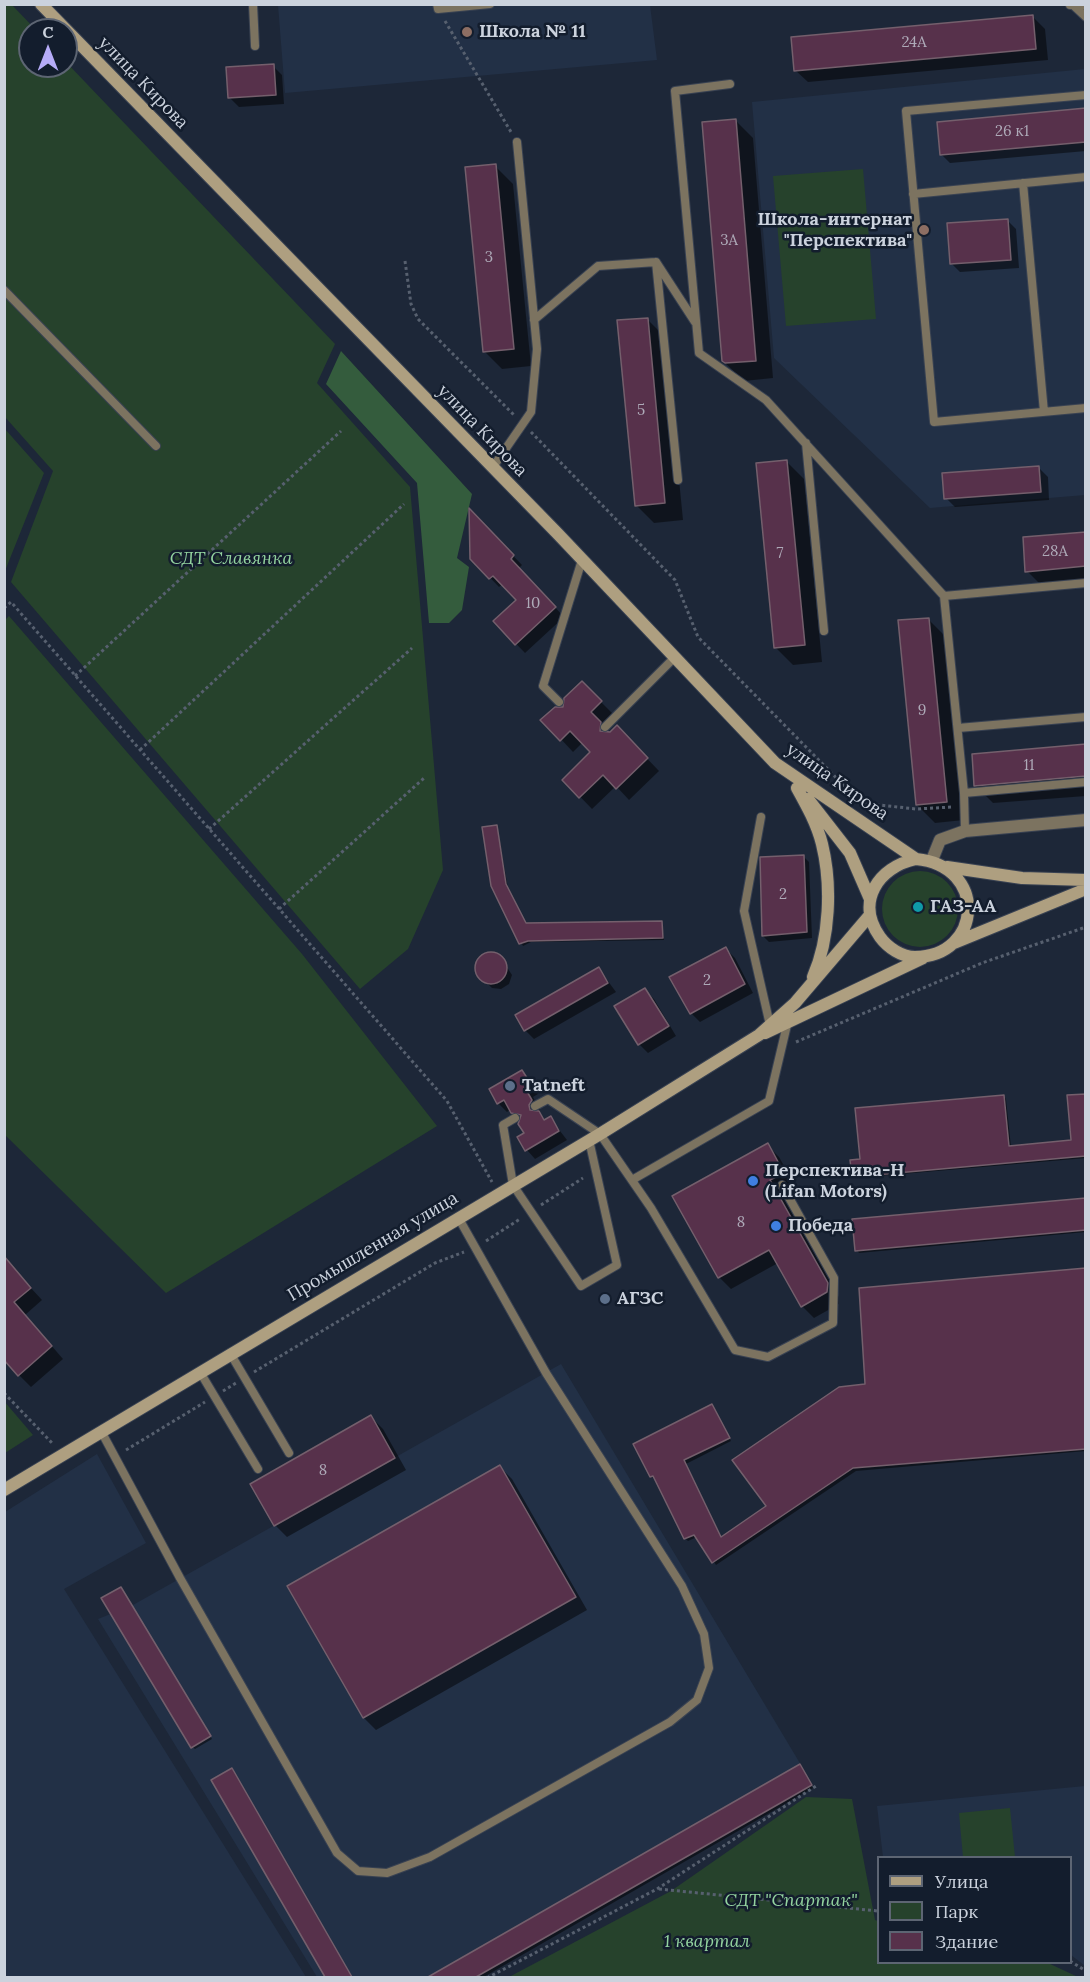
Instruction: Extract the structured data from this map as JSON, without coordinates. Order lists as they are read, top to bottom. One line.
{"streets":{"main road":["улица Кирова","Промышленная улица"]},"parks":["СДТ Славянка","СДТ \"Спартак\"","1 квартал"],"places":["Школа № 11","Школа-интернат \"Перспектива\"","ГАЗ-АА","Tatneft","Перспектива-Н (Lifan Motors)","Победа","АГЗС"],"house_numbers":["24А","26 к1","3А","3","5","28А","7","10","9","11","2","2","8","8"],"legend":["Улица","Парк","Здание"],"north":"top"}
